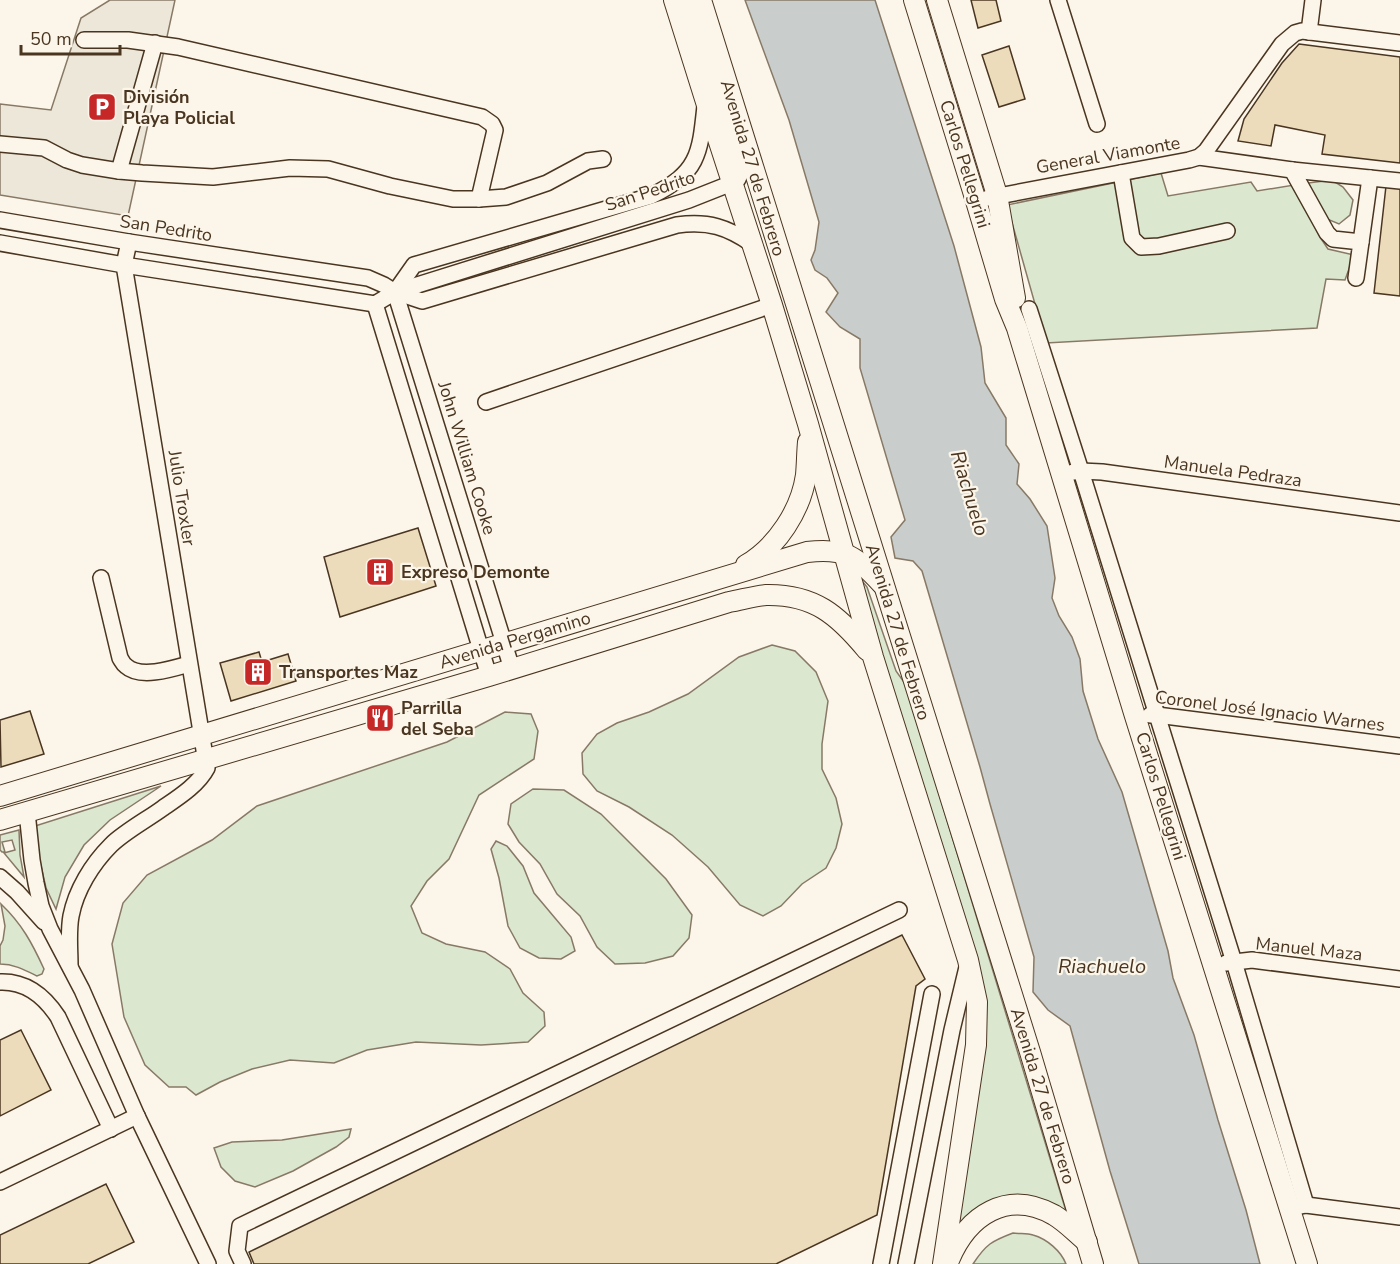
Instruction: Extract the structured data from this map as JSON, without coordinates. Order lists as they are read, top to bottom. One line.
{"streets":{"main road":["Carlos Pellegrini","Avenida 27 de Febrero","Avenida Pergamino"],"street":["General Viamonte","San Pedrito","John William Cooke","Manuela Pedraza","Julio Troxler","Coronel José Ignacio Warnes","Manuel Maza"]},"crossings":[["General Viamonte","Carlos Pellegrini"],["Carlos Pellegrini","Manuela Pedraza"],["Carlos Pellegrini","Coronel José Ignacio Warnes"],["Carlos Pellegrini","Manuel Maza"],["Avenida 27 de Febrero","San Pedrito"],["Avenida 27 de Febrero","Avenida Pergamino"],["San Pedrito","John William Cooke"],["San Pedrito","Julio Troxler"],["John William Cooke","Avenida Pergamino"],["Julio Troxler","Avenida Pergamino"]],"water":["Riachuelo"],"places":{"parking":["División Playa Policial"],"building":["Expreso Demonte","Transportes Maz"],"restaurant":["Parrilla del Seba"]},"scale_bar":"50 m"}
